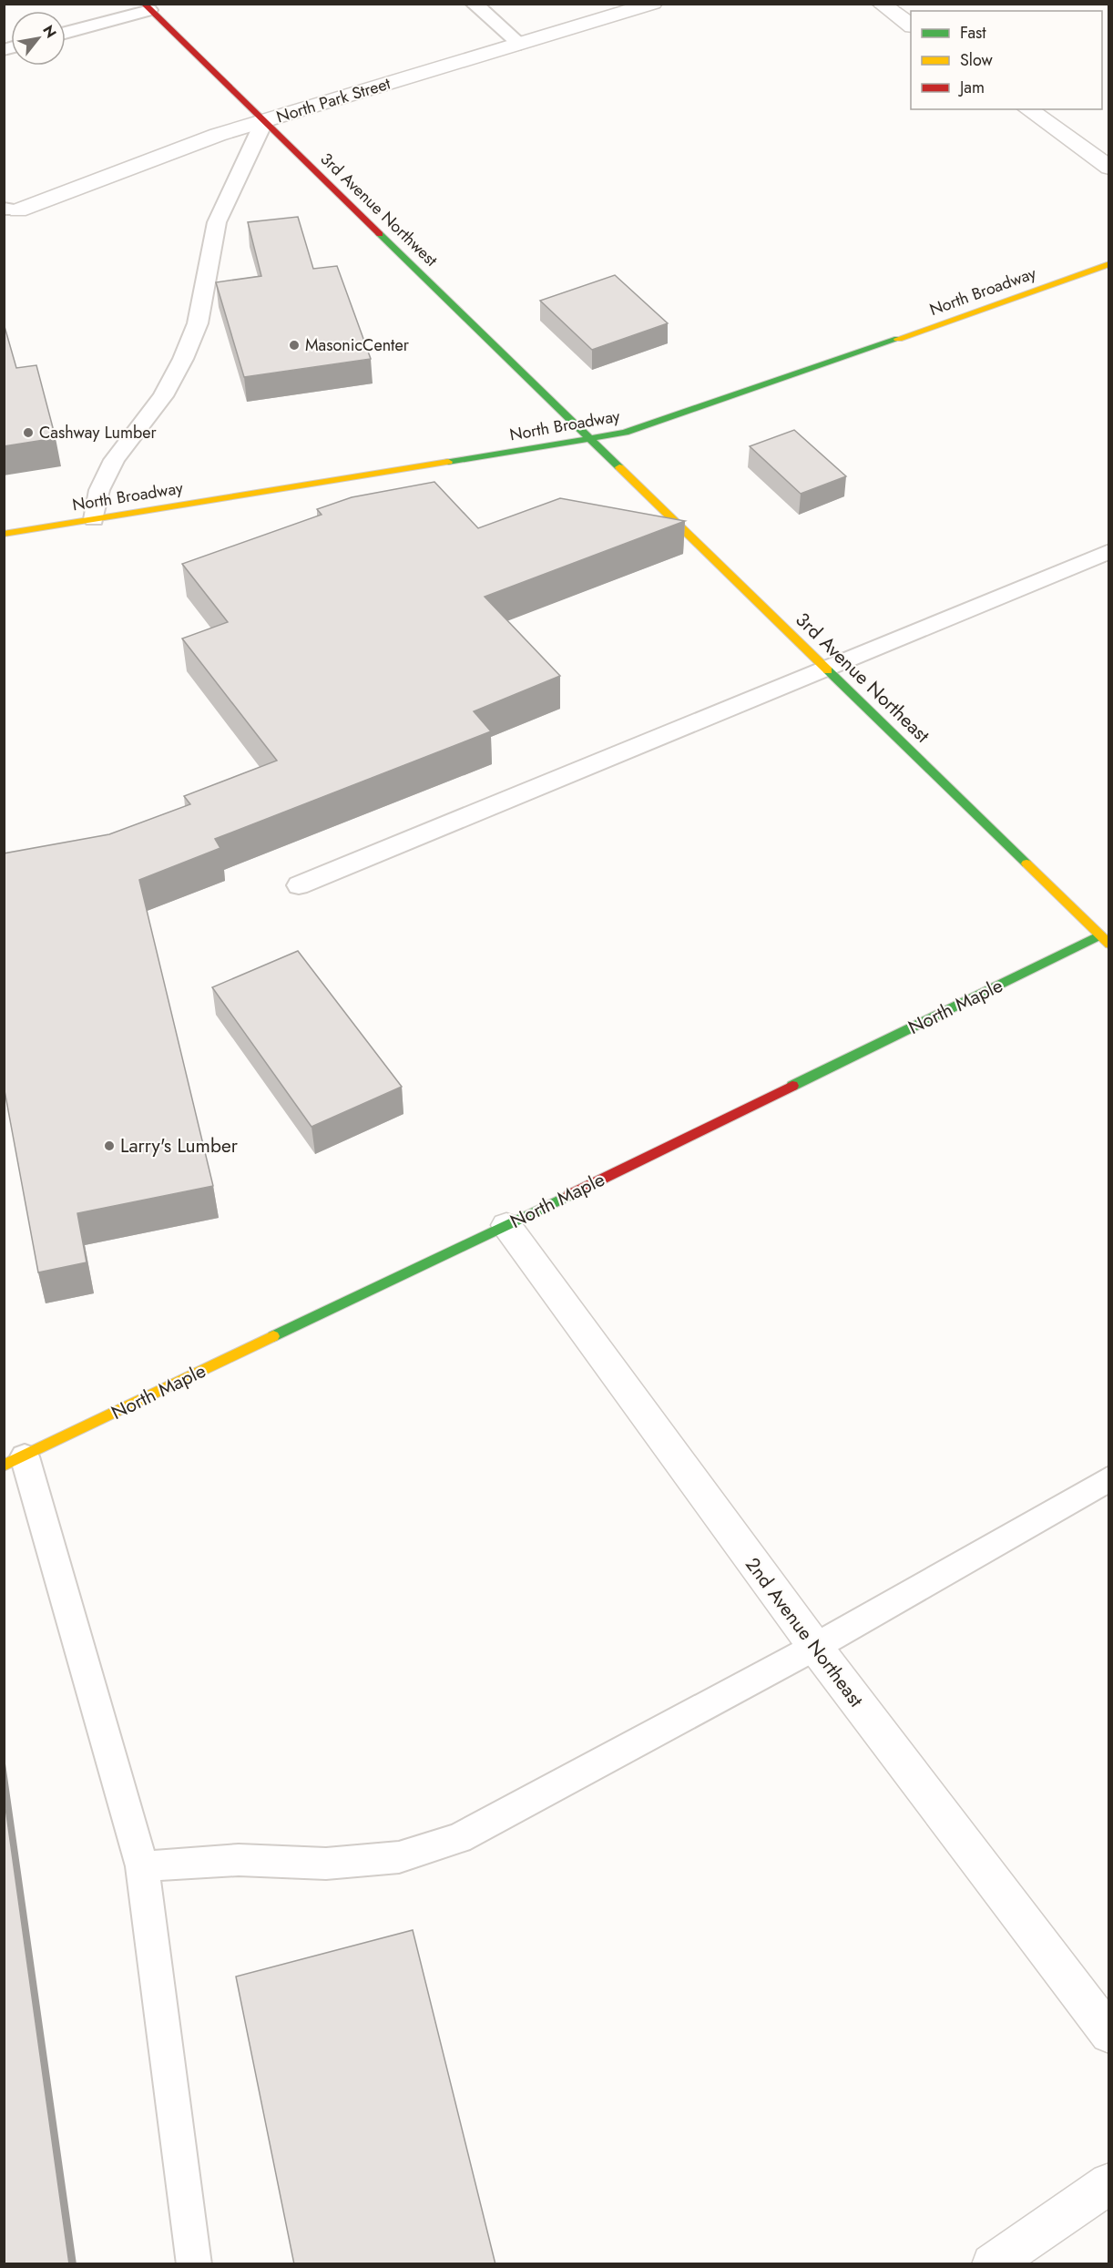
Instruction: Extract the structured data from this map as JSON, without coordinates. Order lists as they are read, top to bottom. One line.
{"streets":{"street":["North Park Street","3rd Avenue Northwest","North Broadway","3rd Avenue Northeast","North Maple","2nd Avenue Northeast"]},"crossings":[["North Park Street","3rd Avenue Northwest"],["3rd Avenue Northwest","North Broadway"],["3rd Avenue Northwest","3rd Avenue Northeast"],["North Broadway","3rd Avenue Northeast"],["3rd Avenue Northeast","North Maple"],["North Maple","2nd Avenue Northeast"]],"places":["MasonicCenter","Cashway Lumber","Larry's Lumber"],"legend":["Fast","Slow","Jam"],"north":"top right"}
